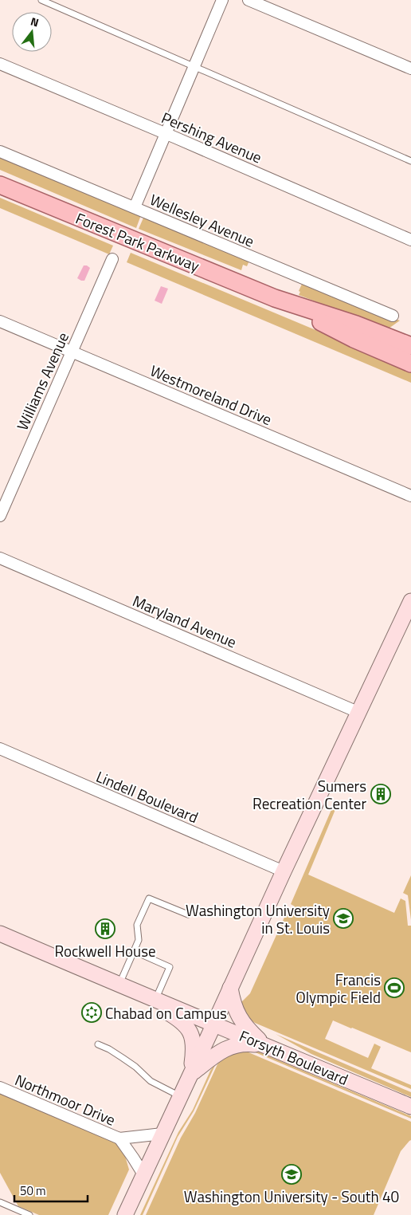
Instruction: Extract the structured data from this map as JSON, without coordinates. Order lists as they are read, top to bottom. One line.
{"streets":{"main road":["Forest Park Parkway","Forsyth Boulevard"],"street":["Pershing Avenue","Wellesley Avenue","Williams Avenue","Westmoreland Drive","Maryland Avenue","Lindell Boulevard","Northmoor Drive"]},"crossings":[["Williams Avenue","Westmoreland Drive"]],"places":{"building":["Sumers Recreation Center","Rockwell House"],"school or university":["Washington University in St. Louis","Washington University - South 40"],"sports":["Francis Olympic Field"],"synagogue":["Chabad on Campus"]},"scale_bar":"50 m","north":"top"}
